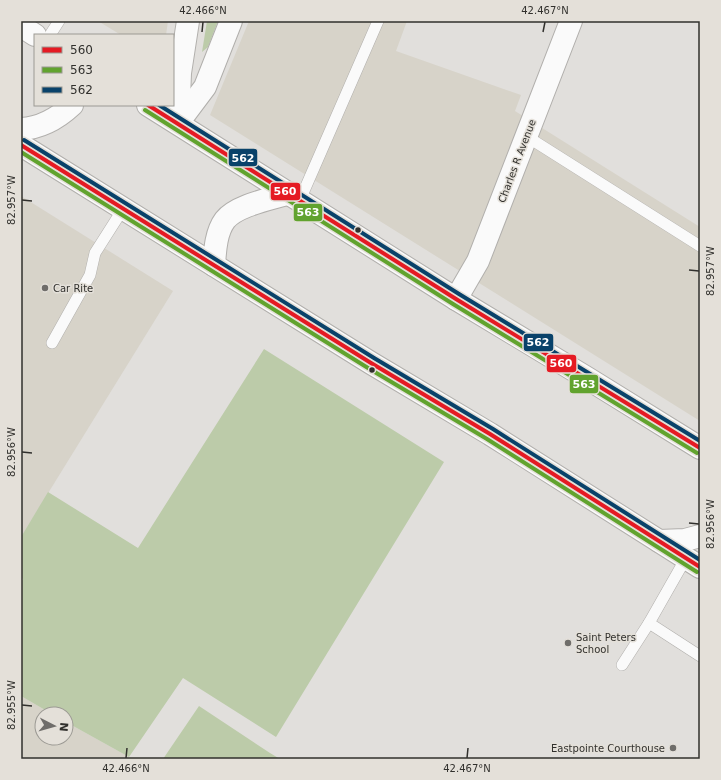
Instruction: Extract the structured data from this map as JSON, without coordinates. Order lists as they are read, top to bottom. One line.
{"streets":{"main road":["Charles R Avenue"]},"places":["Car Rite","Saint Peters School","Eastpointe Courthouse"],"lines":["transit line 560","transit line 562","transit line 563"],"legend":["560","563","562"],"north":"right","coordinates":["42.466°N","42.467°N","82.957°W","82.956°W","82.955°W"]}
